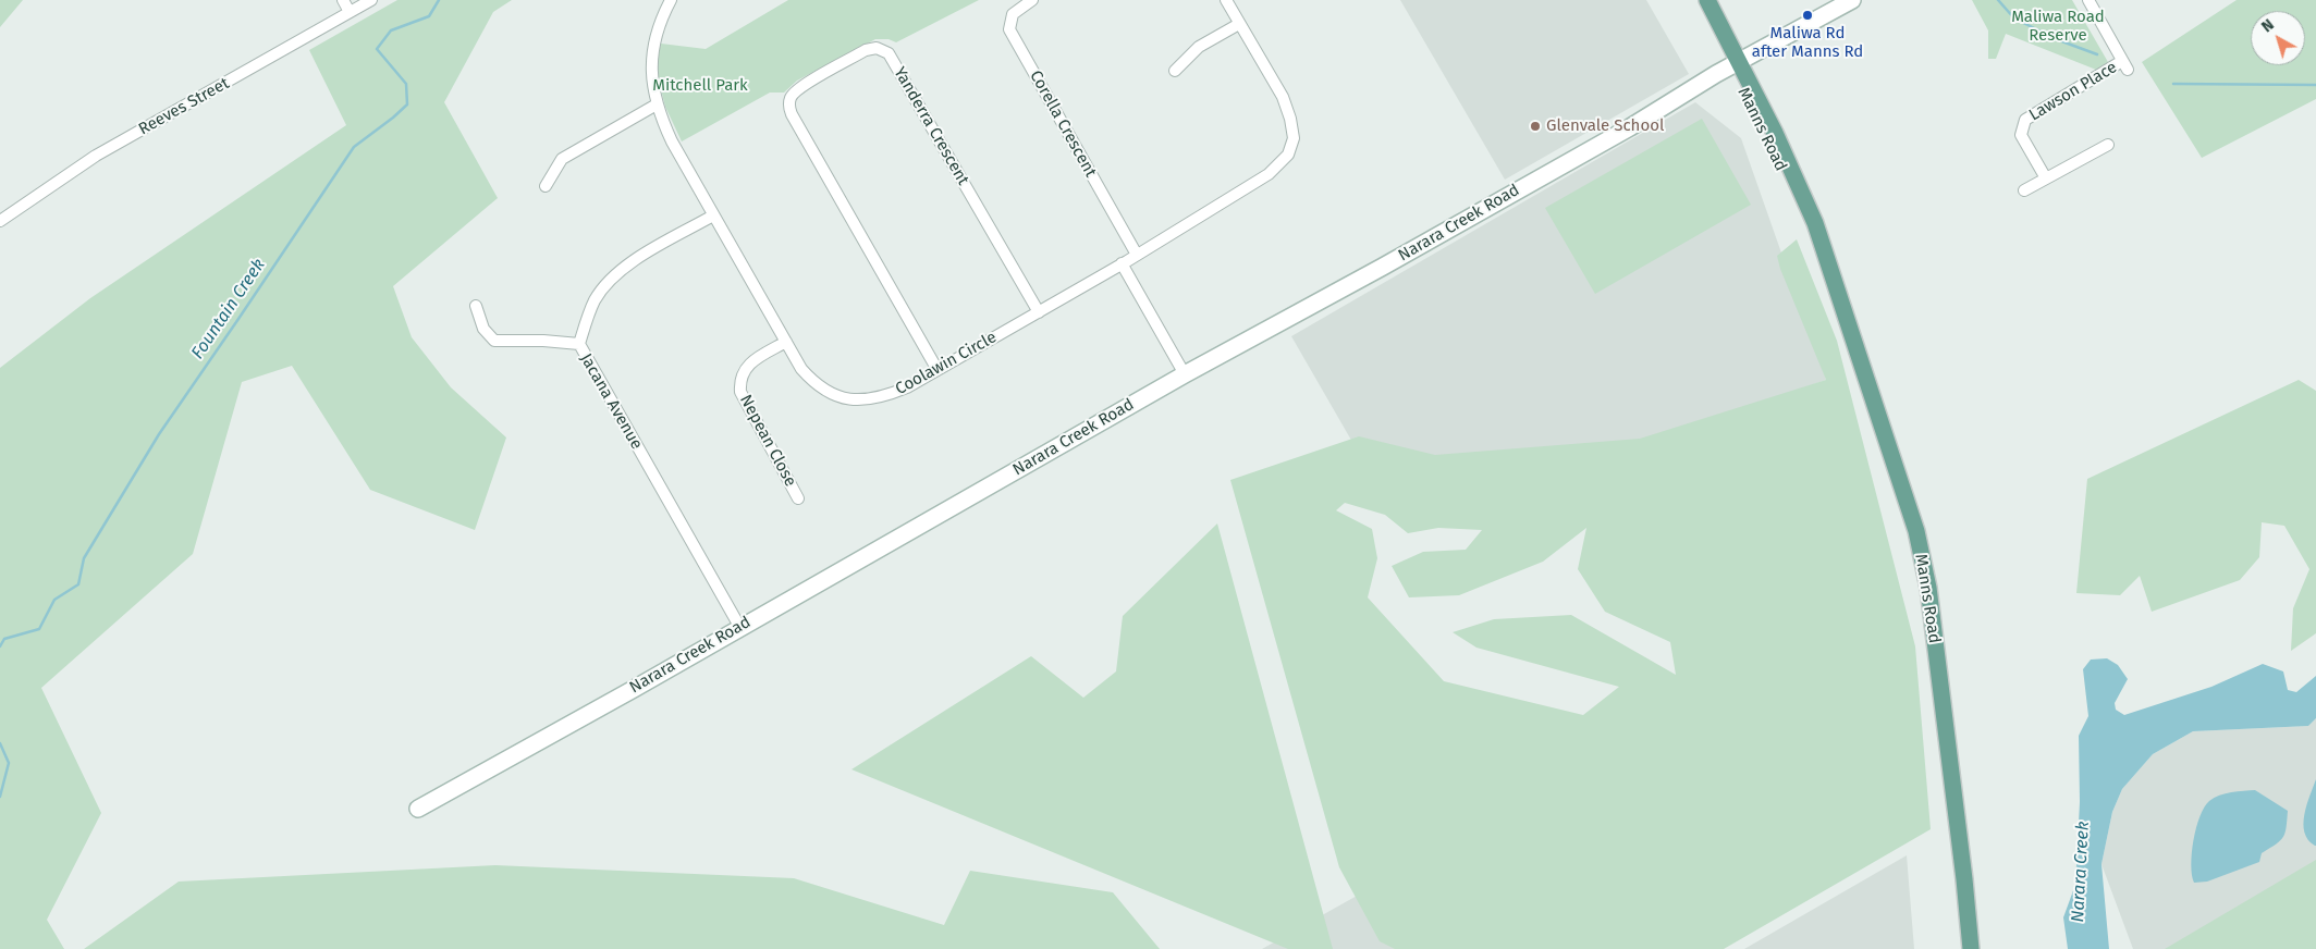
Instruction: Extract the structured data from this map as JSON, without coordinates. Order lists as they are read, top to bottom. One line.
{"streets":{"main road":["Manns Road"],"street":["Lawson Place","Reeves Street","Corella Crescent","Yanderra Crescent","Narara Creek Road","Coolawin Circle","Jacana Avenue","Nepean Close"]},"crossings":[["Corella Crescent","Coolawin Circle"],["Yanderra Crescent","Coolawin Circle"],["Manns Road","Narara Creek Road"],["Narara Creek Road","Jacana Avenue"],["Coolawin Circle","Jacana Avenue"],["Coolawin Circle","Nepean Close"]],"water":["Fountain Creek","Narara Creek"],"parks":["Maliwa Road Reserve","Mitchell Park"],"places":["Maliwa Rd after Manns Rd","Glenvale School"],"north":"top left"}
